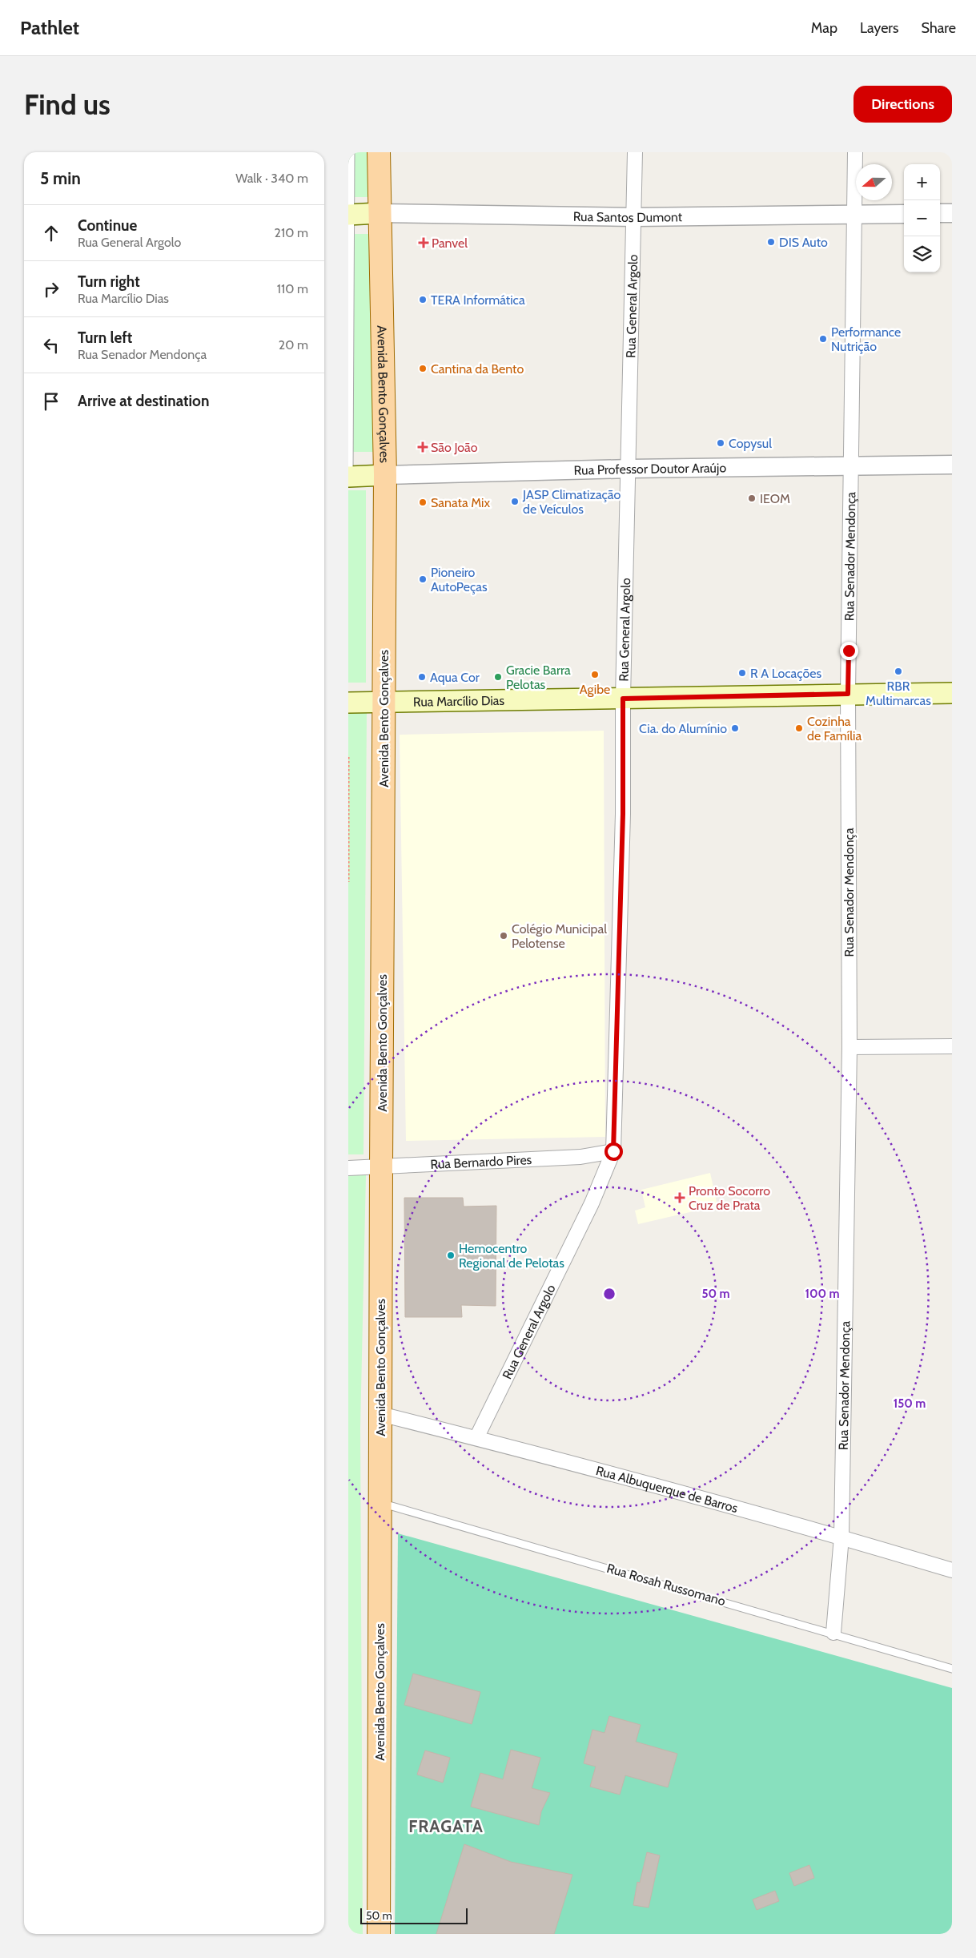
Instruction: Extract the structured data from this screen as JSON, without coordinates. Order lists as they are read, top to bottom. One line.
{"streets":{"main road":["Rua Santos Dumont","Avenida Bento Gonçalves","Rua Professor Doutor Araújo","Rua Marcílio Dias"],"street":["Rua General Argolo","Rua Senador Mendonça","Rua Bernardo Pires","Rua Albuquerque de Barros"],"lane":["Rua Rosah Russomano"]},"crossings":[["Rua Santos Dumont","Rua General Argolo"],["Rua Santos Dumont","Avenida Bento Gonçalves"],["Rua Santos Dumont","Rua Senador Mendonça"],["Rua General Argolo","Rua Professor Doutor Araújo"],["Rua General Argolo","Rua Marcílio Dias"],["Rua General Argolo","Rua Bernardo Pires"],["Rua General Argolo","Rua Albuquerque de Barros"],["Avenida Bento Gonçalves","Rua Professor Doutor Araújo"],["Avenida Bento Gonçalves","Rua Marcílio Dias"],["Avenida Bento Gonçalves","Rua Bernardo Pires"],["Avenida Bento Gonçalves","Rua Albuquerque de Barros"],["Avenida Bento Gonçalves","Rua Rosah Russomano"],["Rua Professor Doutor Araújo","Rua Senador Mendonça"],["Rua Senador Mendonça","Rua Marcílio Dias"],["Rua Senador Mendonça","Rua Albuquerque de Barros"],["Rua Senador Mendonça","Rua Rosah Russomano"]],"districts":["FRAGATA"],"places":{"other":["DIS Auto","TERA Informática","Performance Nutrição","Cantina da Bento","Copysul","IEOM","JASP Climatização de Veículos","Sanata Mix","Pioneiro AutoPeças","RBR Multimarcas","R A Locações","Agibe","Aqua Cor","Gracie Barra Pelotas","Cia. do Alumínio","Cozinha de Família","Colégio Municipal Pelotense","Hemocentro Regional de Pelotas"],"health":["Panvel","São João","Pronto Socorro Cruz de Prata"]},"scale_bar":"50 m","north":"left","page":{"header":"Pathlet","nav":["Map","Layers","Share"],"buttons":"Directions","title":"Find us","heading":["5 min","Walk · 340 m"],"map_buttons":["+","−"],"list":[["Continue","Rua General Argolo","210 m"],["Turn right","Rua Marcílio Dias","110 m"],["Turn left","Rua Senador Mendonça","20 m"],"Arrive at destination"],"scale":"50 m"},"rings":["50 m","100 m","150 m"]}
